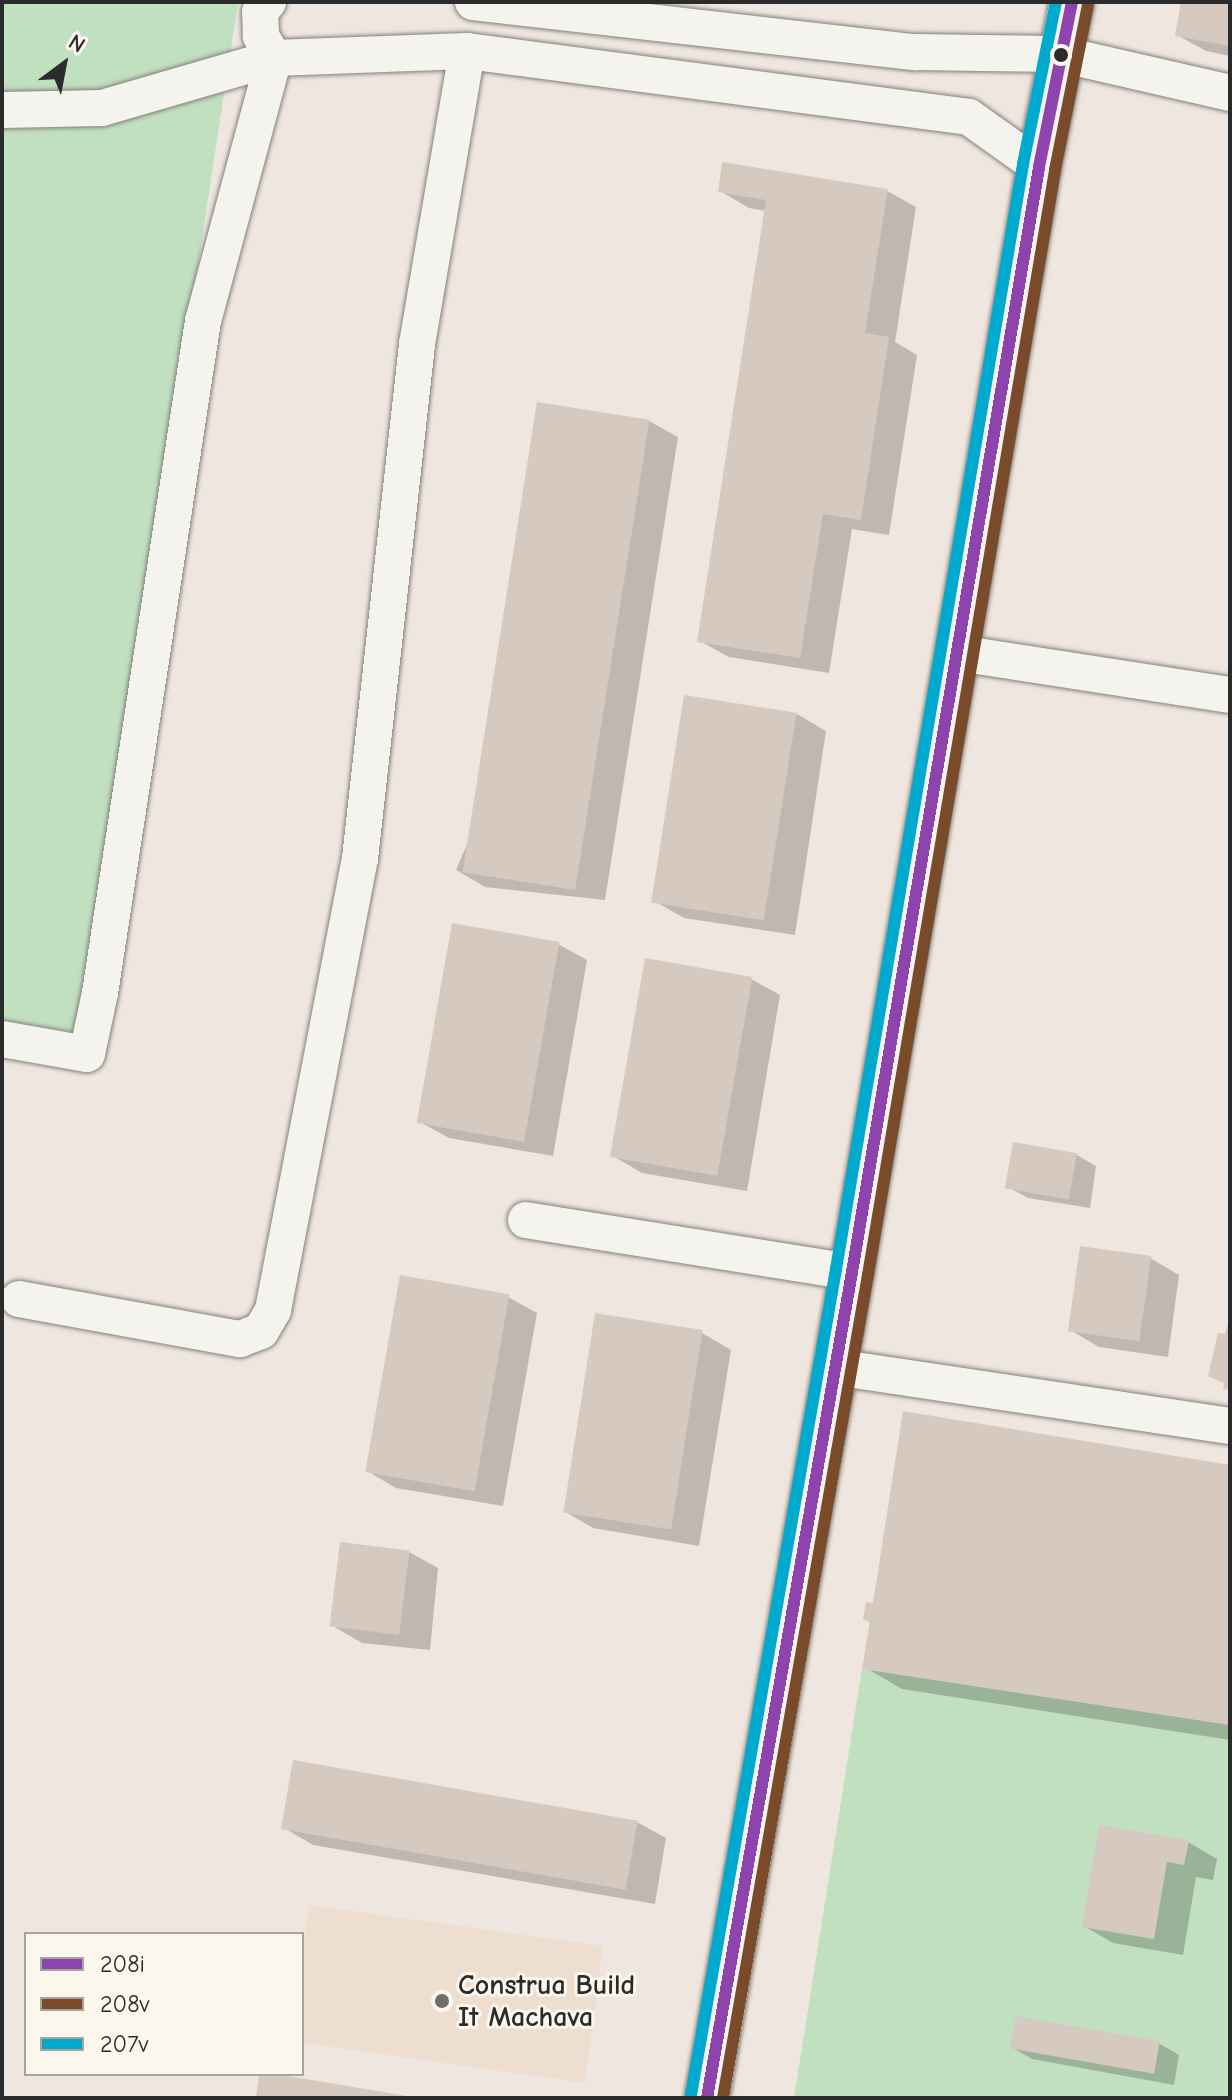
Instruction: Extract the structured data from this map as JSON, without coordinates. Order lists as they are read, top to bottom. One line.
{"places":["Construa Build It Machava"],"lines":["transit line 208i","transit line 207v","transit line 208v"],"legend":["208i","208v","207v"],"north":"top right"}
